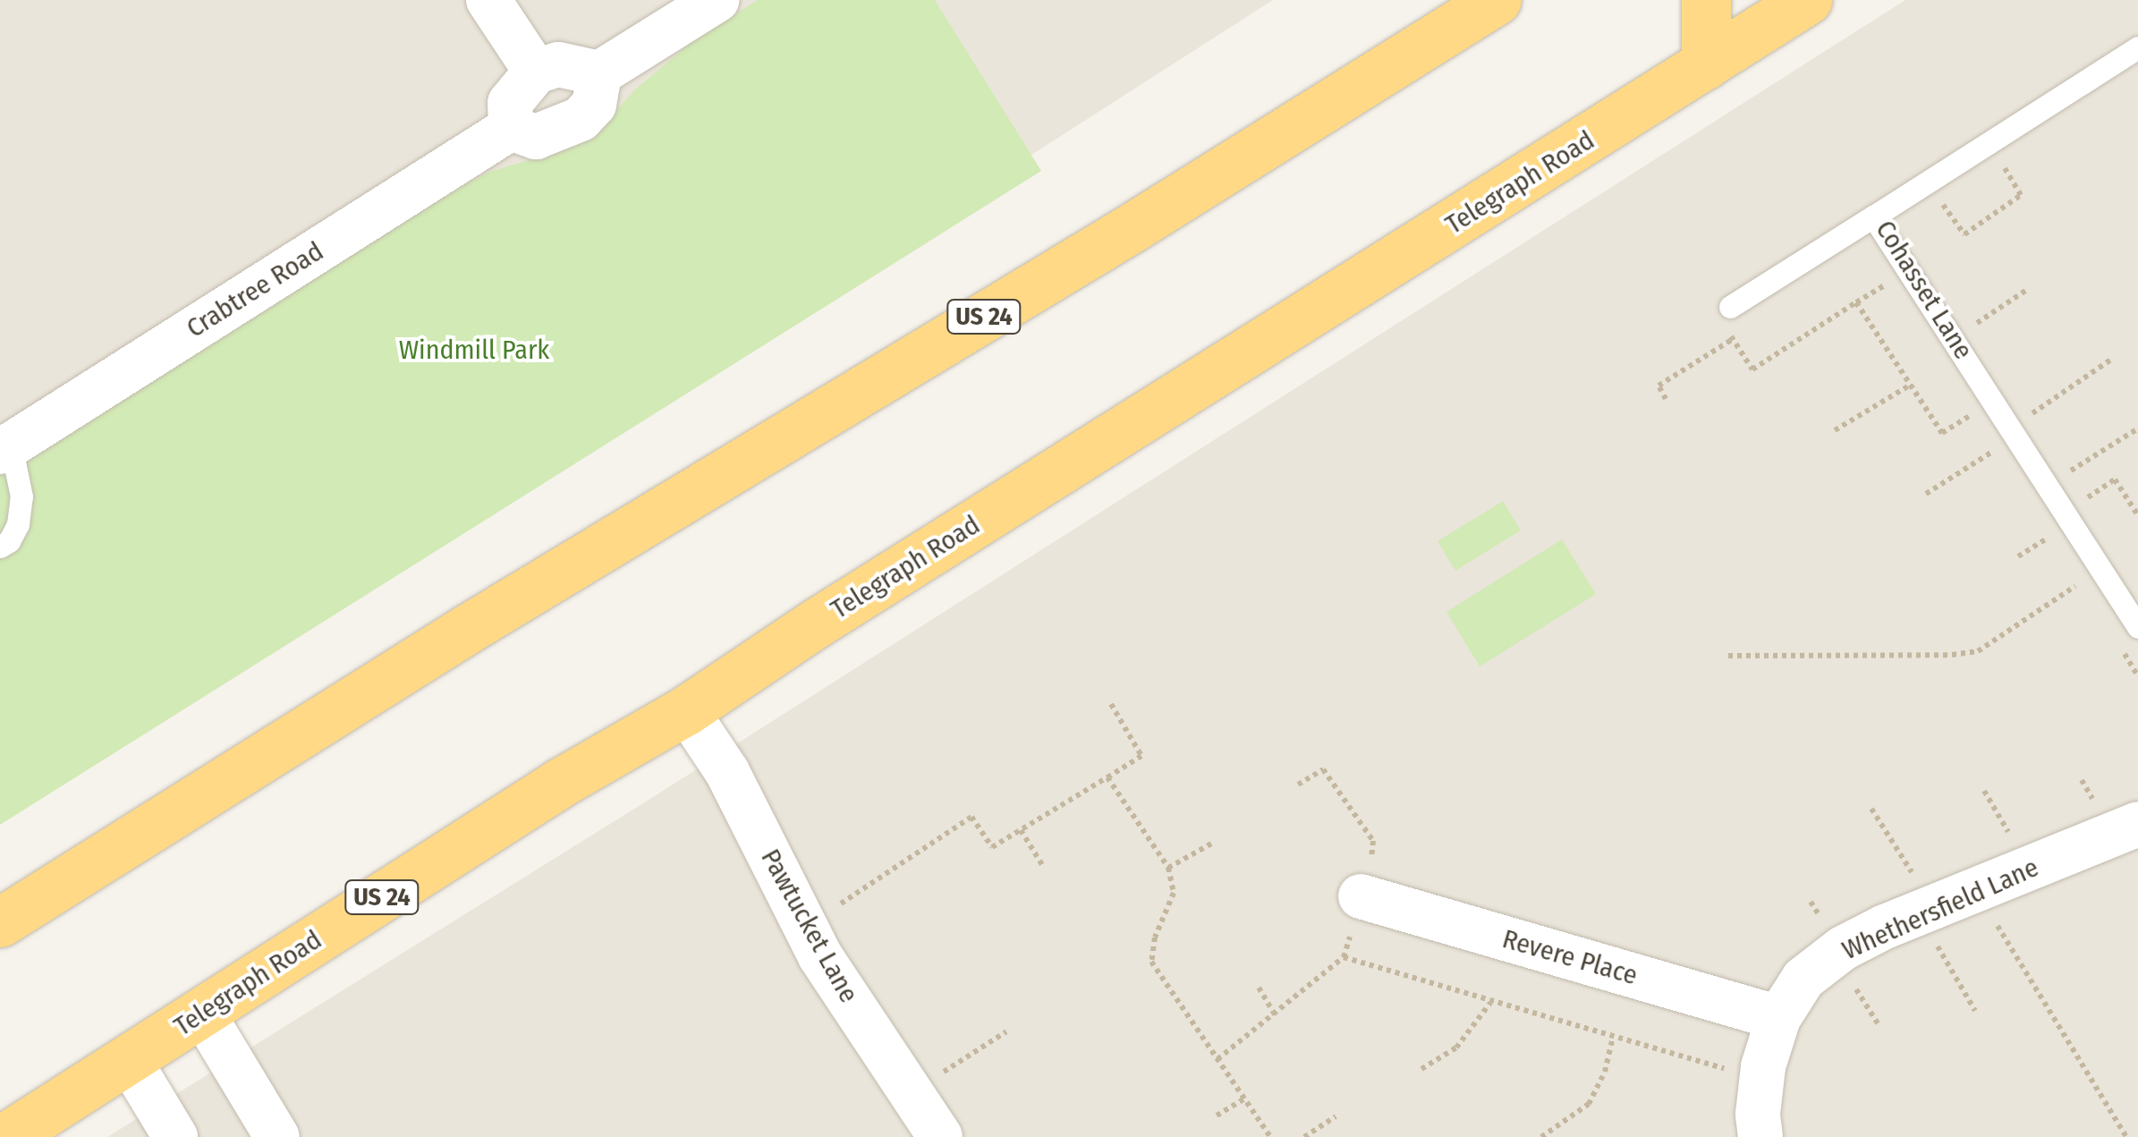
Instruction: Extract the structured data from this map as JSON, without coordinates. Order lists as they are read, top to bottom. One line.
{"streets":{"highway":["Telegraph Road","US 24"],"street":["Crabtree Road","Whethersfield Lane","Pawtucket Lane","Revere Place"],"lane":["Cohasset Lane"]},"crossings":[["Telegraph Road","Pawtucket Lane"],["Whethersfield Lane","Revere Place"]],"parks":["Windmill Park"]}
